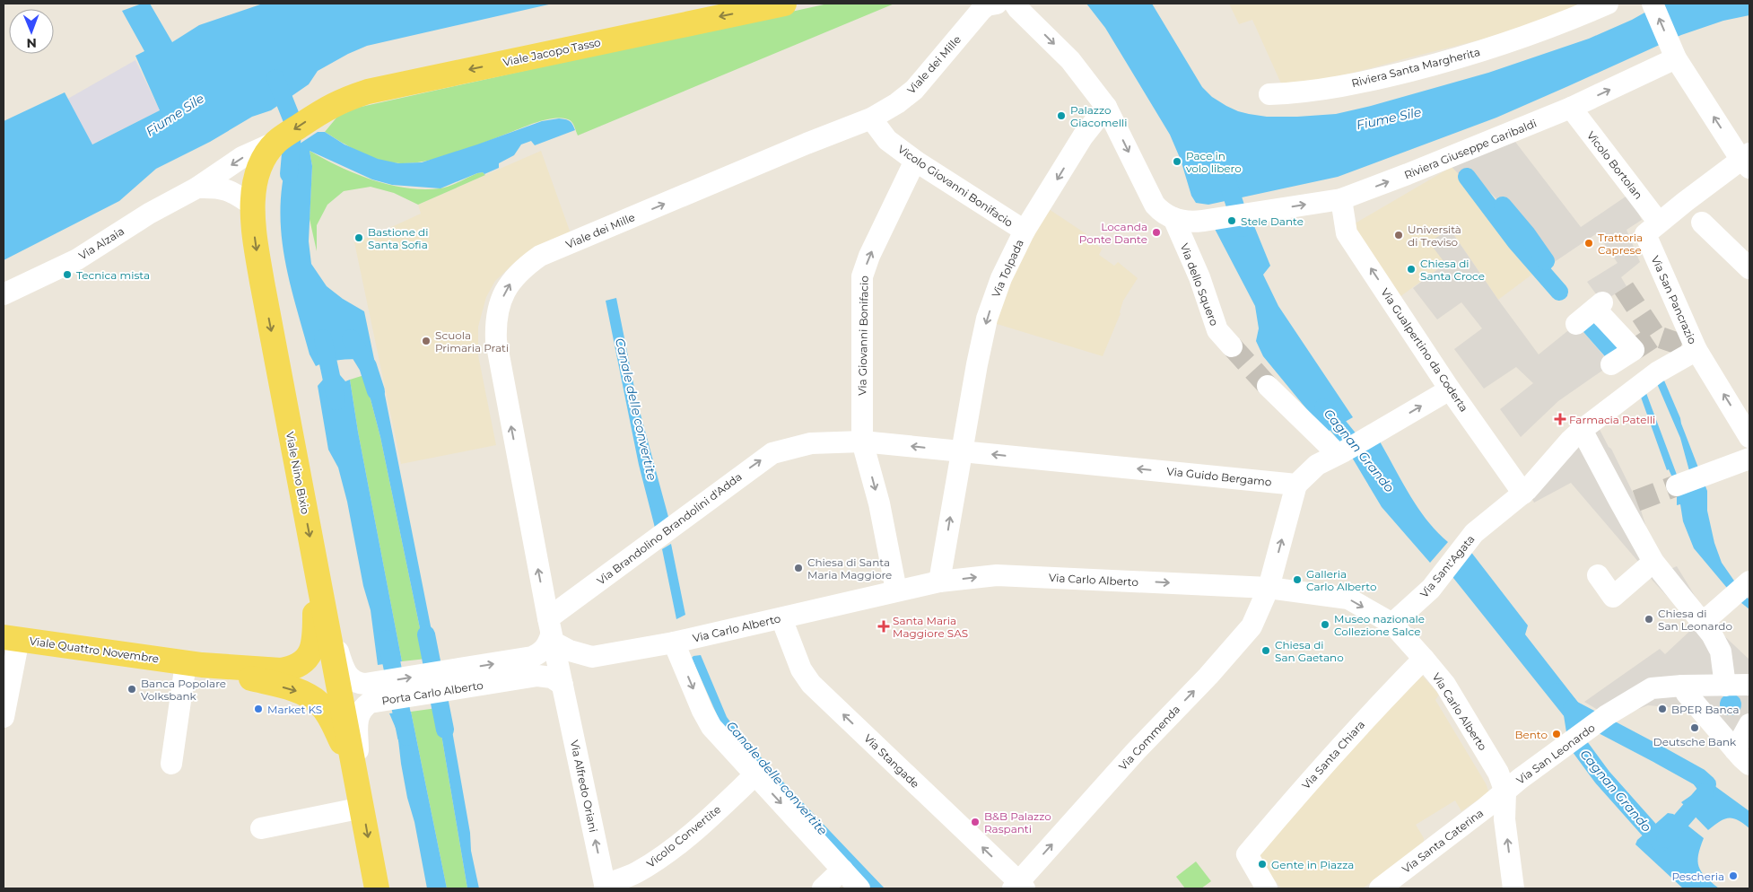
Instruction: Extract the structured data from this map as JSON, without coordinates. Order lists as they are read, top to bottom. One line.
{"streets":{"main road":["Viale Jacopo Tasso","Viale Nino Bixio","Viale Quattro Novembre"],"street":["Viale dei Mille","Riviera Santa Margherita","Riviera Giuseppe Garibaldi","Vicolo Bortolan","Vicolo Giovanni Bonifacio","Via Alzaia","Via Tolpada","Via dello Squero","Via San Pancrazio","Via Giovanni Bonifacio","Via Gualpertino da Coderta","Via Guido Bergamo","Via Brandolino Brandolini d'Adda","Via Sant'Agata","Via Carlo Alberto","Porta Carlo Alberto","Via Commenda","Via San Leonardo","Via Santa Chiara","Via Stangade","Via Alfredo Oriani","Vicolo Convertite","Via Santa Caterina"]},"crossings":[["Viale Jacopo Tasso","Via Alzaia"],["Viale Jacopo Tasso","Viale Nino Bixio"],["Viale dei Mille","Vicolo Giovanni Bonifacio"],["Viale dei Mille","Via Brandolino Brandolini d'Adda"],["Viale dei Mille","Via Carlo Alberto"],["Viale dei Mille","Porta Carlo Alberto"],["Riviera Giuseppe Garibaldi","Vicolo Bortolan"],["Riviera Giuseppe Garibaldi","Via dello Squero"],["Riviera Giuseppe Garibaldi","Via Gualpertino da Coderta"],["Vicolo Bortolan","Via San Pancrazio"],["Vicolo Giovanni Bonifacio","Via Tolpada"],["Vicolo Giovanni Bonifacio","Via Giovanni Bonifacio"],["Via Alzaia","Viale Nino Bixio"],["Via Tolpada","Via Guido Bergamo"],["Via Tolpada","Via Brandolino Brandolini d'Adda"],["Via Tolpada","Via Carlo Alberto"],["Via San Pancrazio","Via Gualpertino da Coderta"],["Via San Pancrazio","Via Sant'Agata"],["Via Giovanni Bonifacio","Via Brandolino Brandolini d'Adda"],["Via Giovanni Bonifacio","Via Carlo Alberto"],["Via Gualpertino da Coderta","Via Sant'Agata"],["Viale Nino Bixio","Viale Quattro Novembre"],["Viale Nino Bixio","Porta Carlo Alberto"],["Via Guido Bergamo","Via Brandolino Brandolini d'Adda"],["Via Guido Bergamo","Via Commenda"],["Via Brandolino Brandolini d'Adda","Via Carlo Alberto"],["Via Brandolino Brandolini d'Adda","Porta Carlo Alberto"],["Via Sant'Agata","Via Carlo Alberto"],["Via Carlo Alberto","Porta Carlo Alberto"],["Via Carlo Alberto","Via Commenda"],["Via Carlo Alberto","Via San Leonardo"],["Via Carlo Alberto","Via Santa Chiara"],["Via Carlo Alberto","Via Stangade"],["Via Carlo Alberto","Via Santa Caterina"],["Viale Quattro Novembre","Porta Carlo Alberto"],["Porta Carlo Alberto","Via Alfredo Oriani"],["Via Commenda","Via Stangade"],["Via San Leonardo","Via Santa Caterina"],["Via Alfredo Oriani","Vicolo Convertite"]],"one_way":["Viale Jacopo Tasso","Riviera Giuseppe Garibaldi","Viale Nino Bixio","Via Guido Bergamo","Via Carlo Alberto","Via Commenda"],"water":["Fiume Sile","Canale delle convertite","Cagnan Grando"],"places":{"other":["Palazzo Giacomelli","Pace in volo libero","Stele Dante","Locanda Ponte Dante","Università di Treviso","Bastione di Santa Sofia","Trattoria Caprese","Chiesa di Santa Croce","Tecnica mista","Scuola Primaria Prati","Chiesa di Santa Maria Maggiore","Galleria Carlo Alberto","Chiesa di San Leonardo","Museo nazionale Collezione Salce","Chiesa di San Gaetano","Banca Popolare Volksbank","Market KS","BPER Banca","Deutsche Bank","Bento","B&B Palazzo Raspanti","Gente in Piazza","Pescheria"],"health":["Farmacia Patelli","Santa Maria Maggiore SAS"]},"north":"bottom"}
